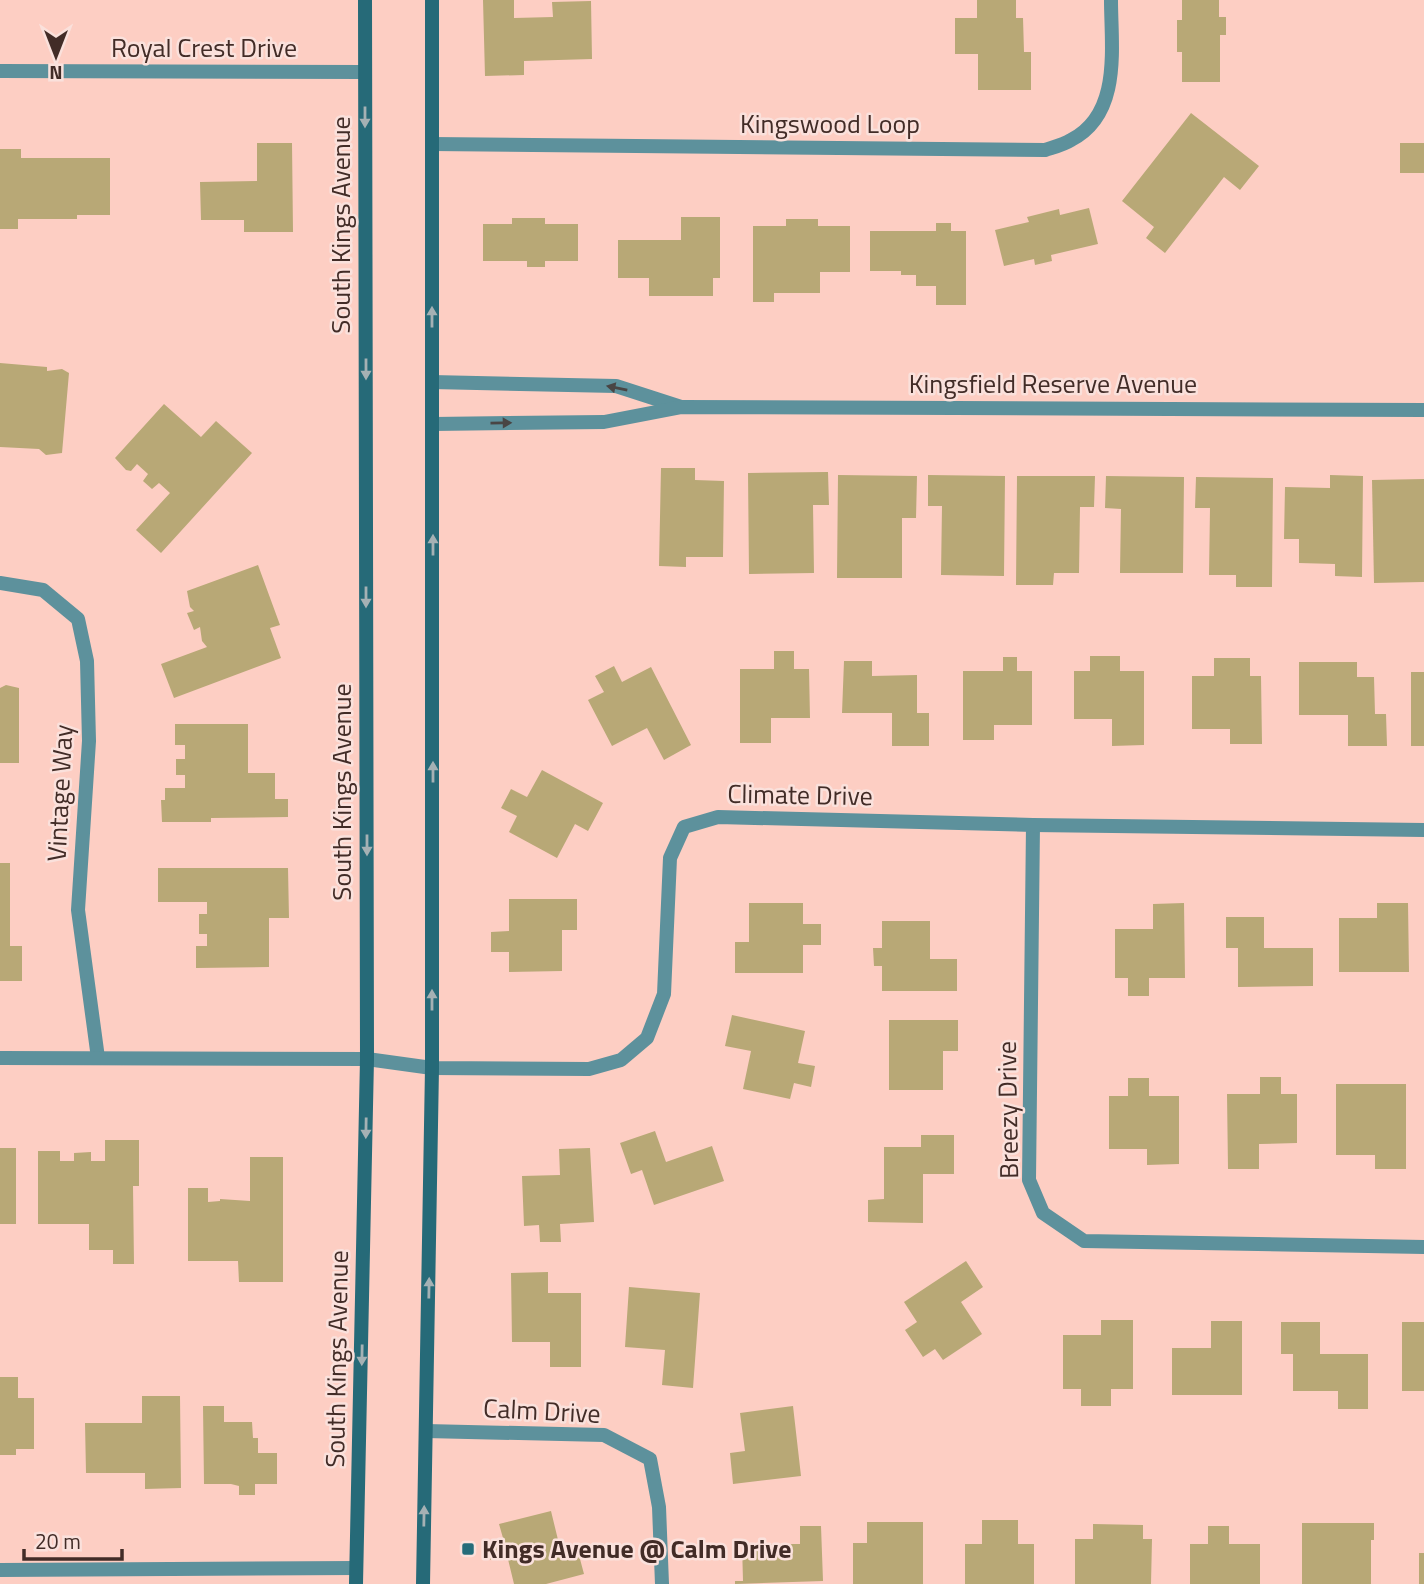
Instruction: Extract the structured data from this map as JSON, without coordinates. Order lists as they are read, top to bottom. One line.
{"streets":{"main road":["South Kings Avenue"],"street":["Royal Crest Drive","Kingswood Loop","Kingsfield Reserve Avenue","Vintage Way","Climate Drive","Breezy Drive","Calm Drive"]},"crossings":[["Royal Crest Drive","South Kings Avenue"],["South Kings Avenue","Climate Drive"],["Climate Drive","Breezy Drive"]],"places":{"transit":["Kings Avenue @ Calm Drive"]},"scale_bar":"20 m","north":"bottom"}
